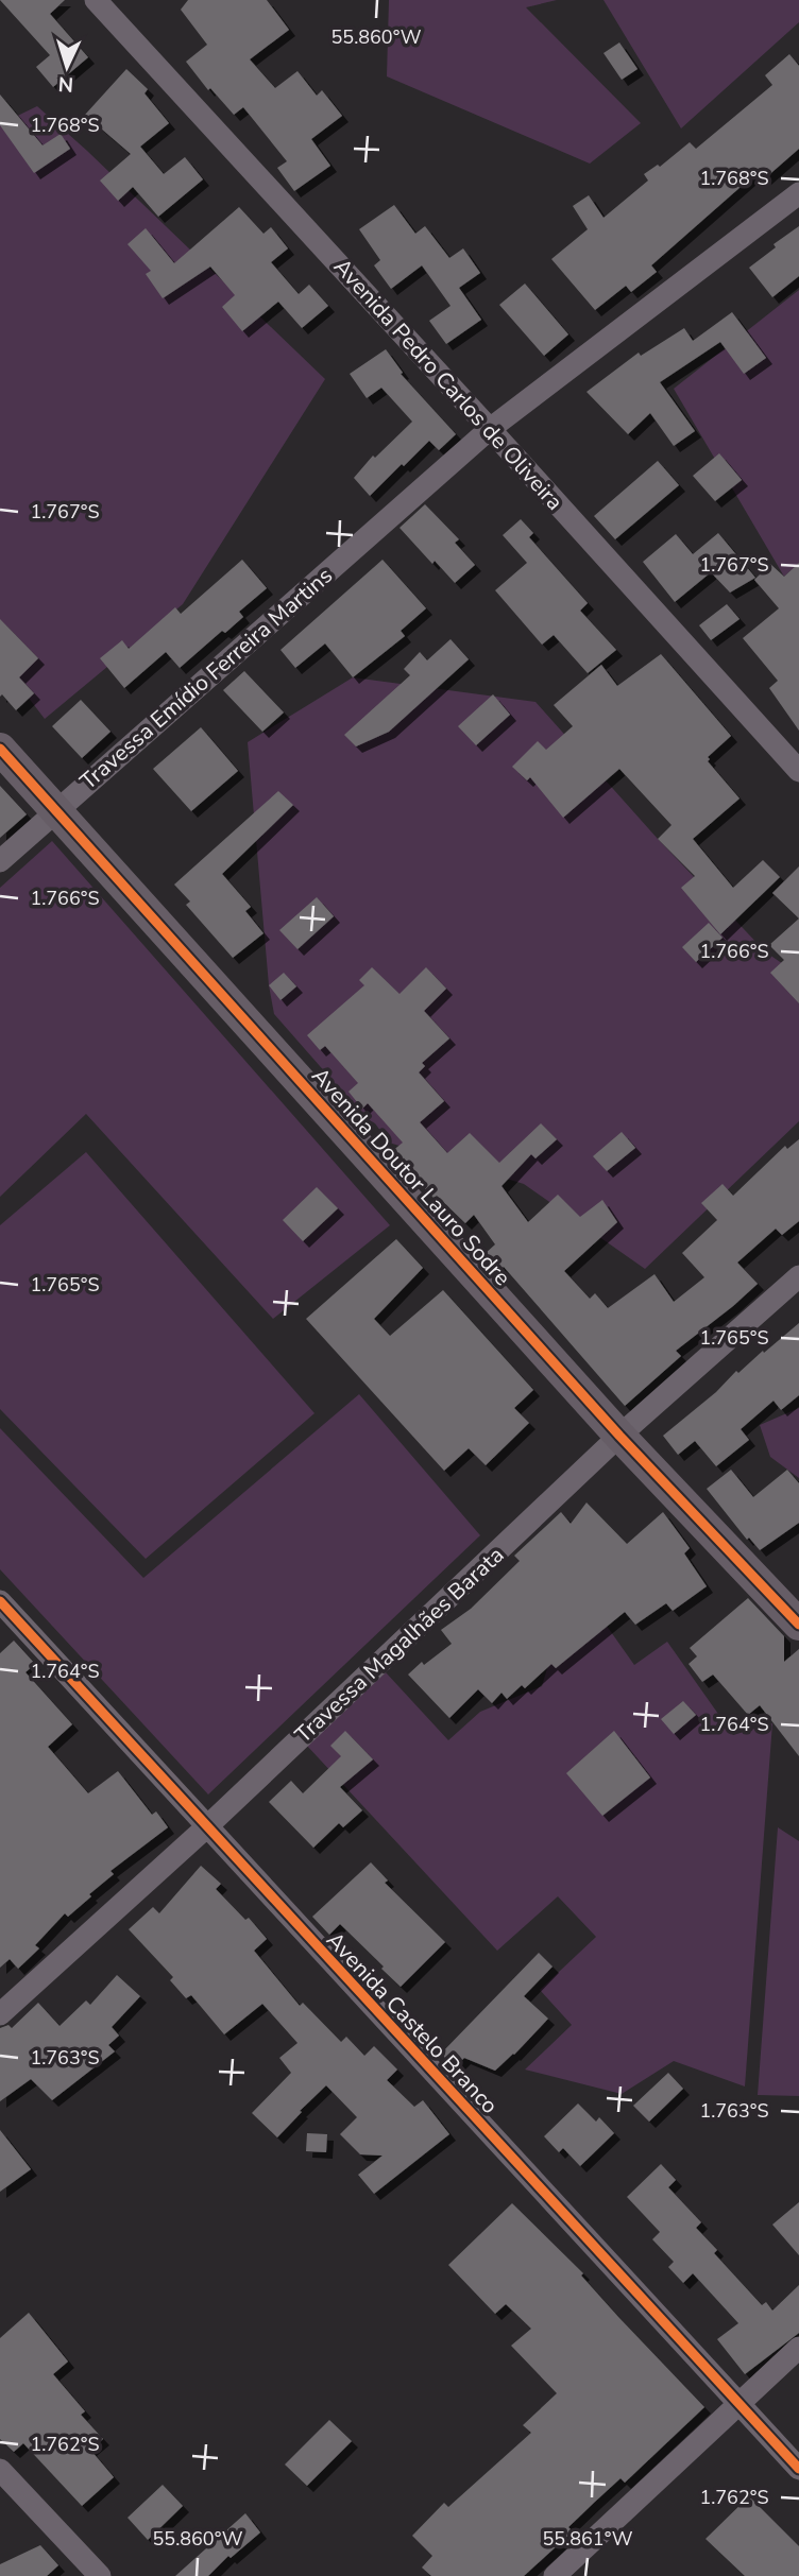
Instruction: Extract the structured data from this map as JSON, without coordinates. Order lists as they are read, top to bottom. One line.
{"streets":{"street":["Avenida Pedro Carlos de Oliveira","Travessa Emídio Ferreira Martins","Avenida Doutor Lauro Sodre","Travessa Magalhães Barata","Avenida Castelo Branco"]},"crossings":[["Avenida Pedro Carlos de Oliveira","Travessa Emídio Ferreira Martins"],["Travessa Emídio Ferreira Martins","Avenida Doutor Lauro Sodre"],["Avenida Doutor Lauro Sodre","Travessa Magalhães Barata"],["Travessa Magalhães Barata","Avenida Castelo Branco"]],"north":"bottom","coordinates":["55.860°W","1.768°S","1.767°S","1.766°S","1.765°S","1.764°S","1.763°S","1.762°S","55.861°W"]}
